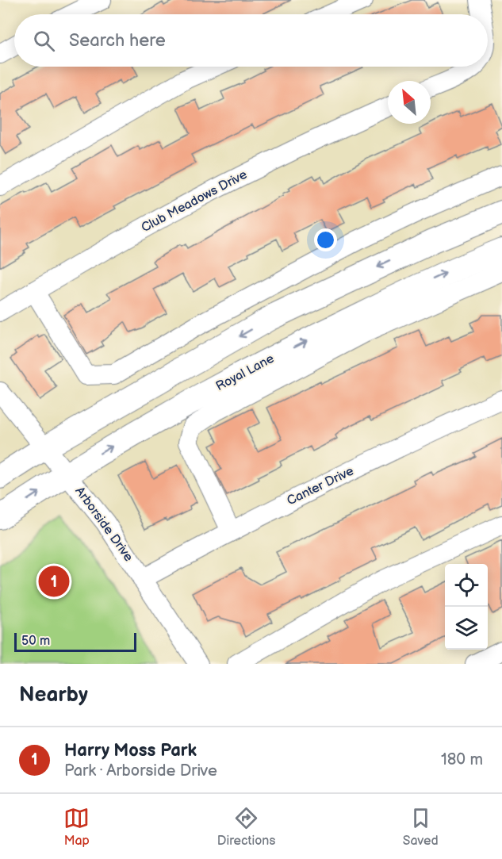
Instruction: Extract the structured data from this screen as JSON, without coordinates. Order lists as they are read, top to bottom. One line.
{"streets":{"main road":["Royal Lane"],"street":["Club Meadows Drive","Canter Drive","Arborside Drive"]},"crossings":[["Royal Lane","Arborside Drive"],["Canter Drive","Arborside Drive"]],"scale_bar":"50 m","north":"top left","page":{"search":"Search here","pins":"1","scale":"50 m","heading":"Nearby","list":[{"mark":"1","name":"Harry Moss Park","note":"Park · Arborside Drive","value":"180 m"}],"nav":["Map","Directions","Saved"]}}
